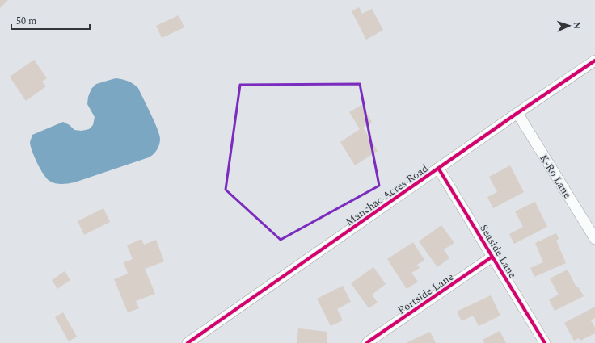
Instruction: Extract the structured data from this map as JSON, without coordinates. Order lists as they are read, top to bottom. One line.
{"streets":{"street":["K-Ro Lane","Manchac Acres Road","Seaside Lane","Portside Lane"]},"crossings":[["K-Ro Lane","Manchac Acres Road"],["Manchac Acres Road","Seaside Lane"],["Seaside Lane","Portside Lane"]],"scale_bar":"50 m","north":"right"}
